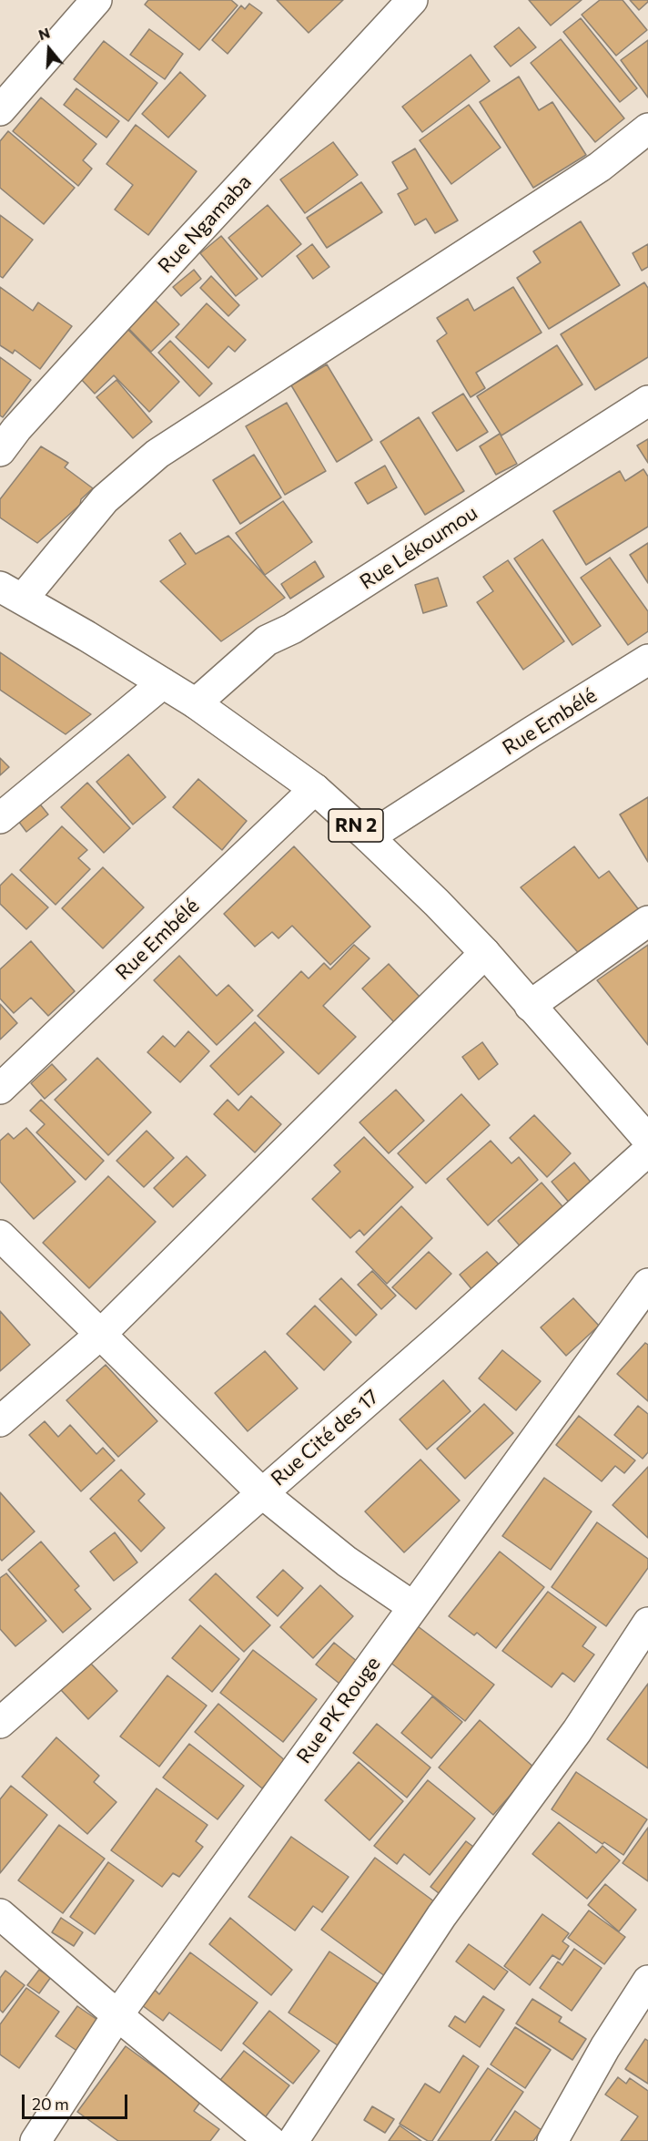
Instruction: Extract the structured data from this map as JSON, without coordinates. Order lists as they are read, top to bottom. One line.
{"streets":{"main road":["Rue Ngamaba","Rue Lékoumou","Rue Embélé","RN 2","Rue Cité des 17","Rue PK Rouge"]},"crossings":[["Rue Lékoumou","RN 2"],["Rue Embélé","RN 2"]],"scale_bar":"20 m","north":"top"}
